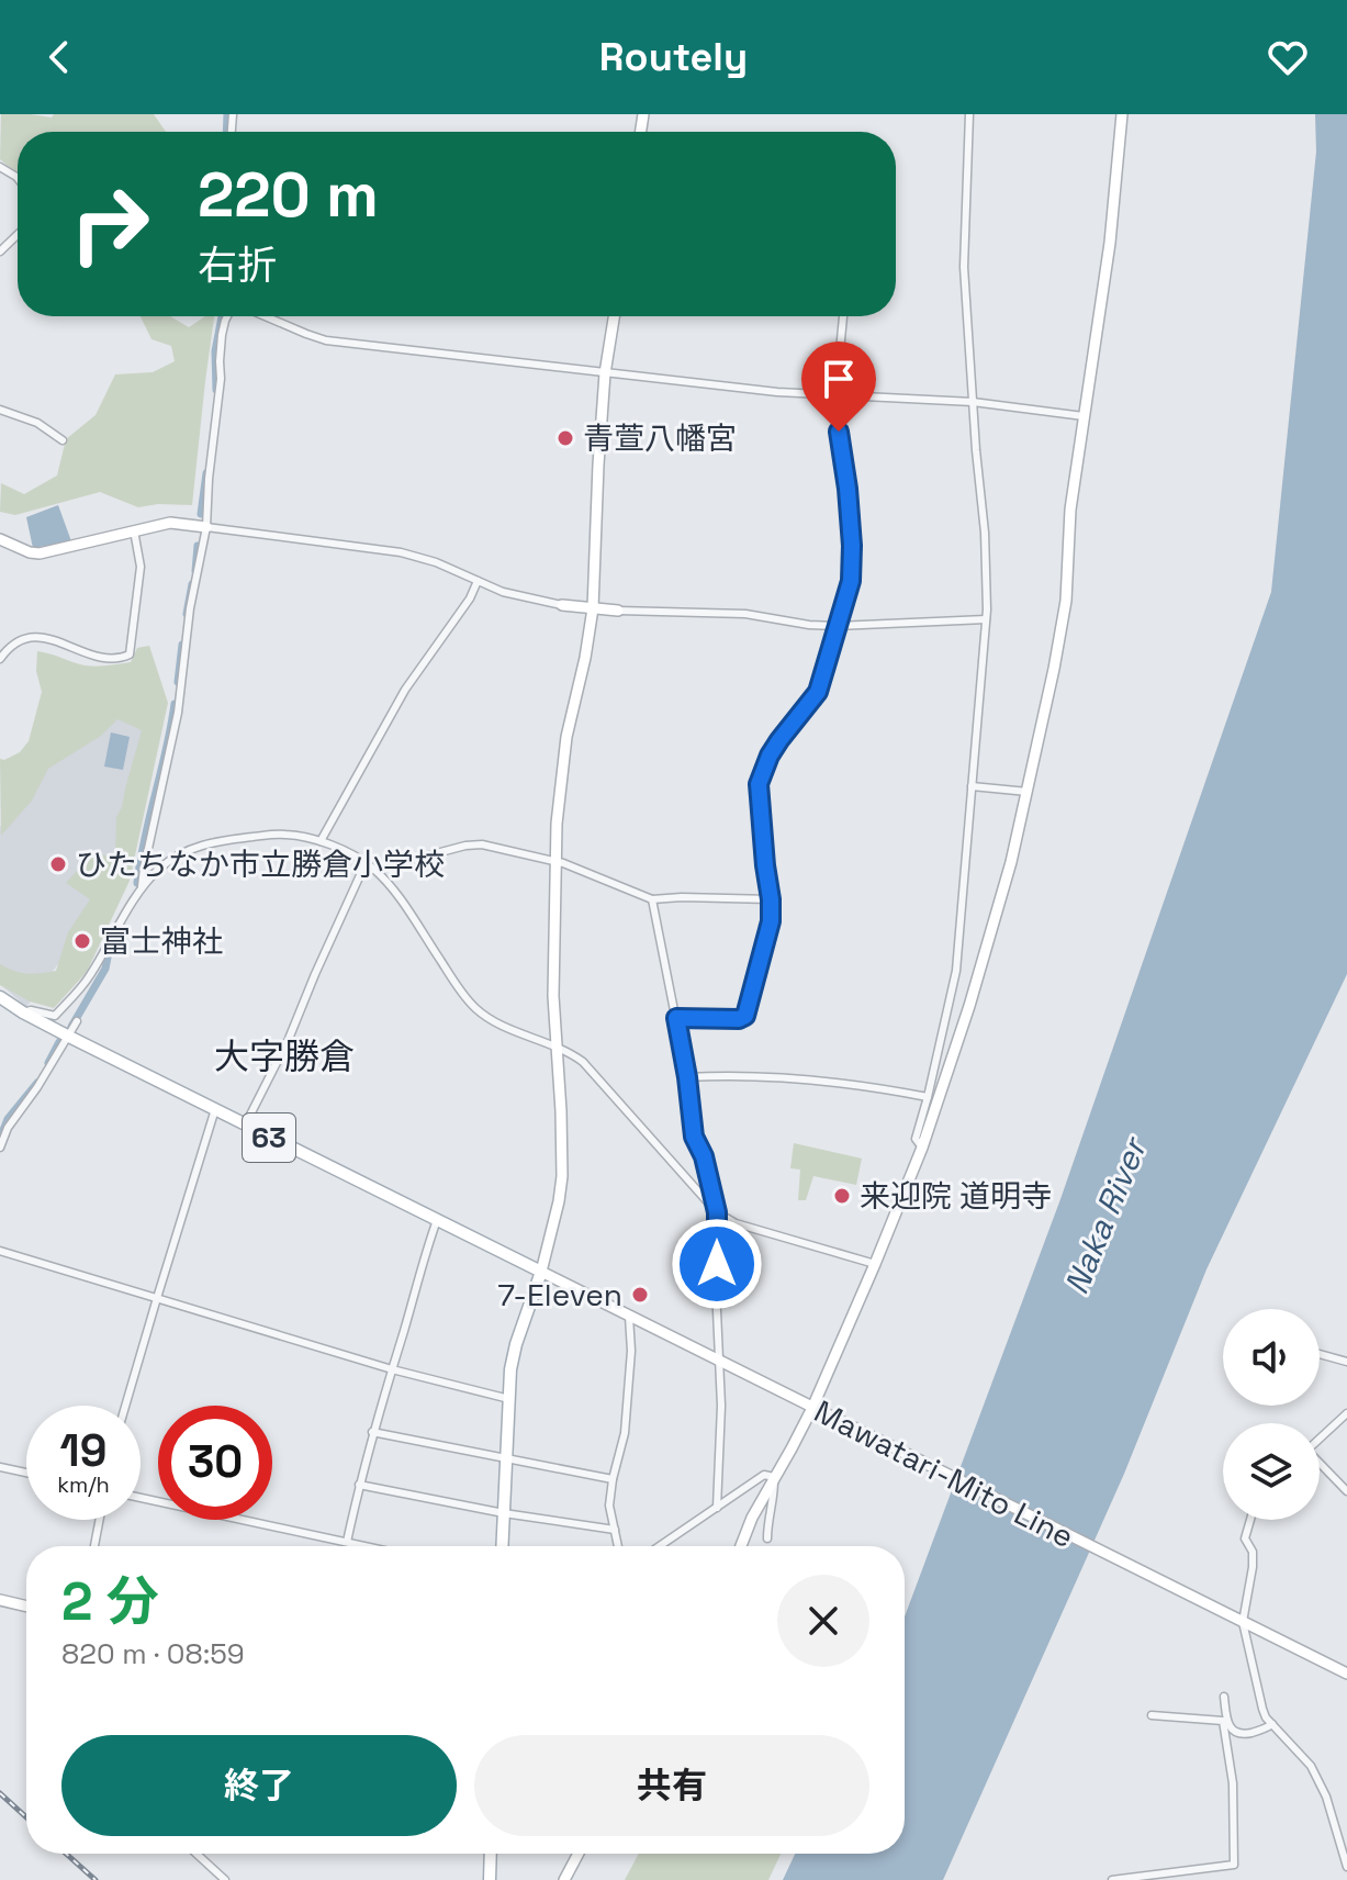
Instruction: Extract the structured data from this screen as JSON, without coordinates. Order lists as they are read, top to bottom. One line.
{"streets":{"main road":["63"],"street":["Mawatari-Mito Line"]},"crossings":[["63","Mawatari-Mito Line"]],"districts":["大字勝倉"],"water":["Naka River"],"places":["青萱八幡宮","ひたちなか市立勝倉小学校","富士神社","来迎院 道明寺","7-Eleven"],"page":{"header":"Routely","turn":["220 m","右折"],"speed":"19 km/h","limit":"30","heading":["2 分","820 m · 08:59"],"buttons":["終了","共有"]}}
